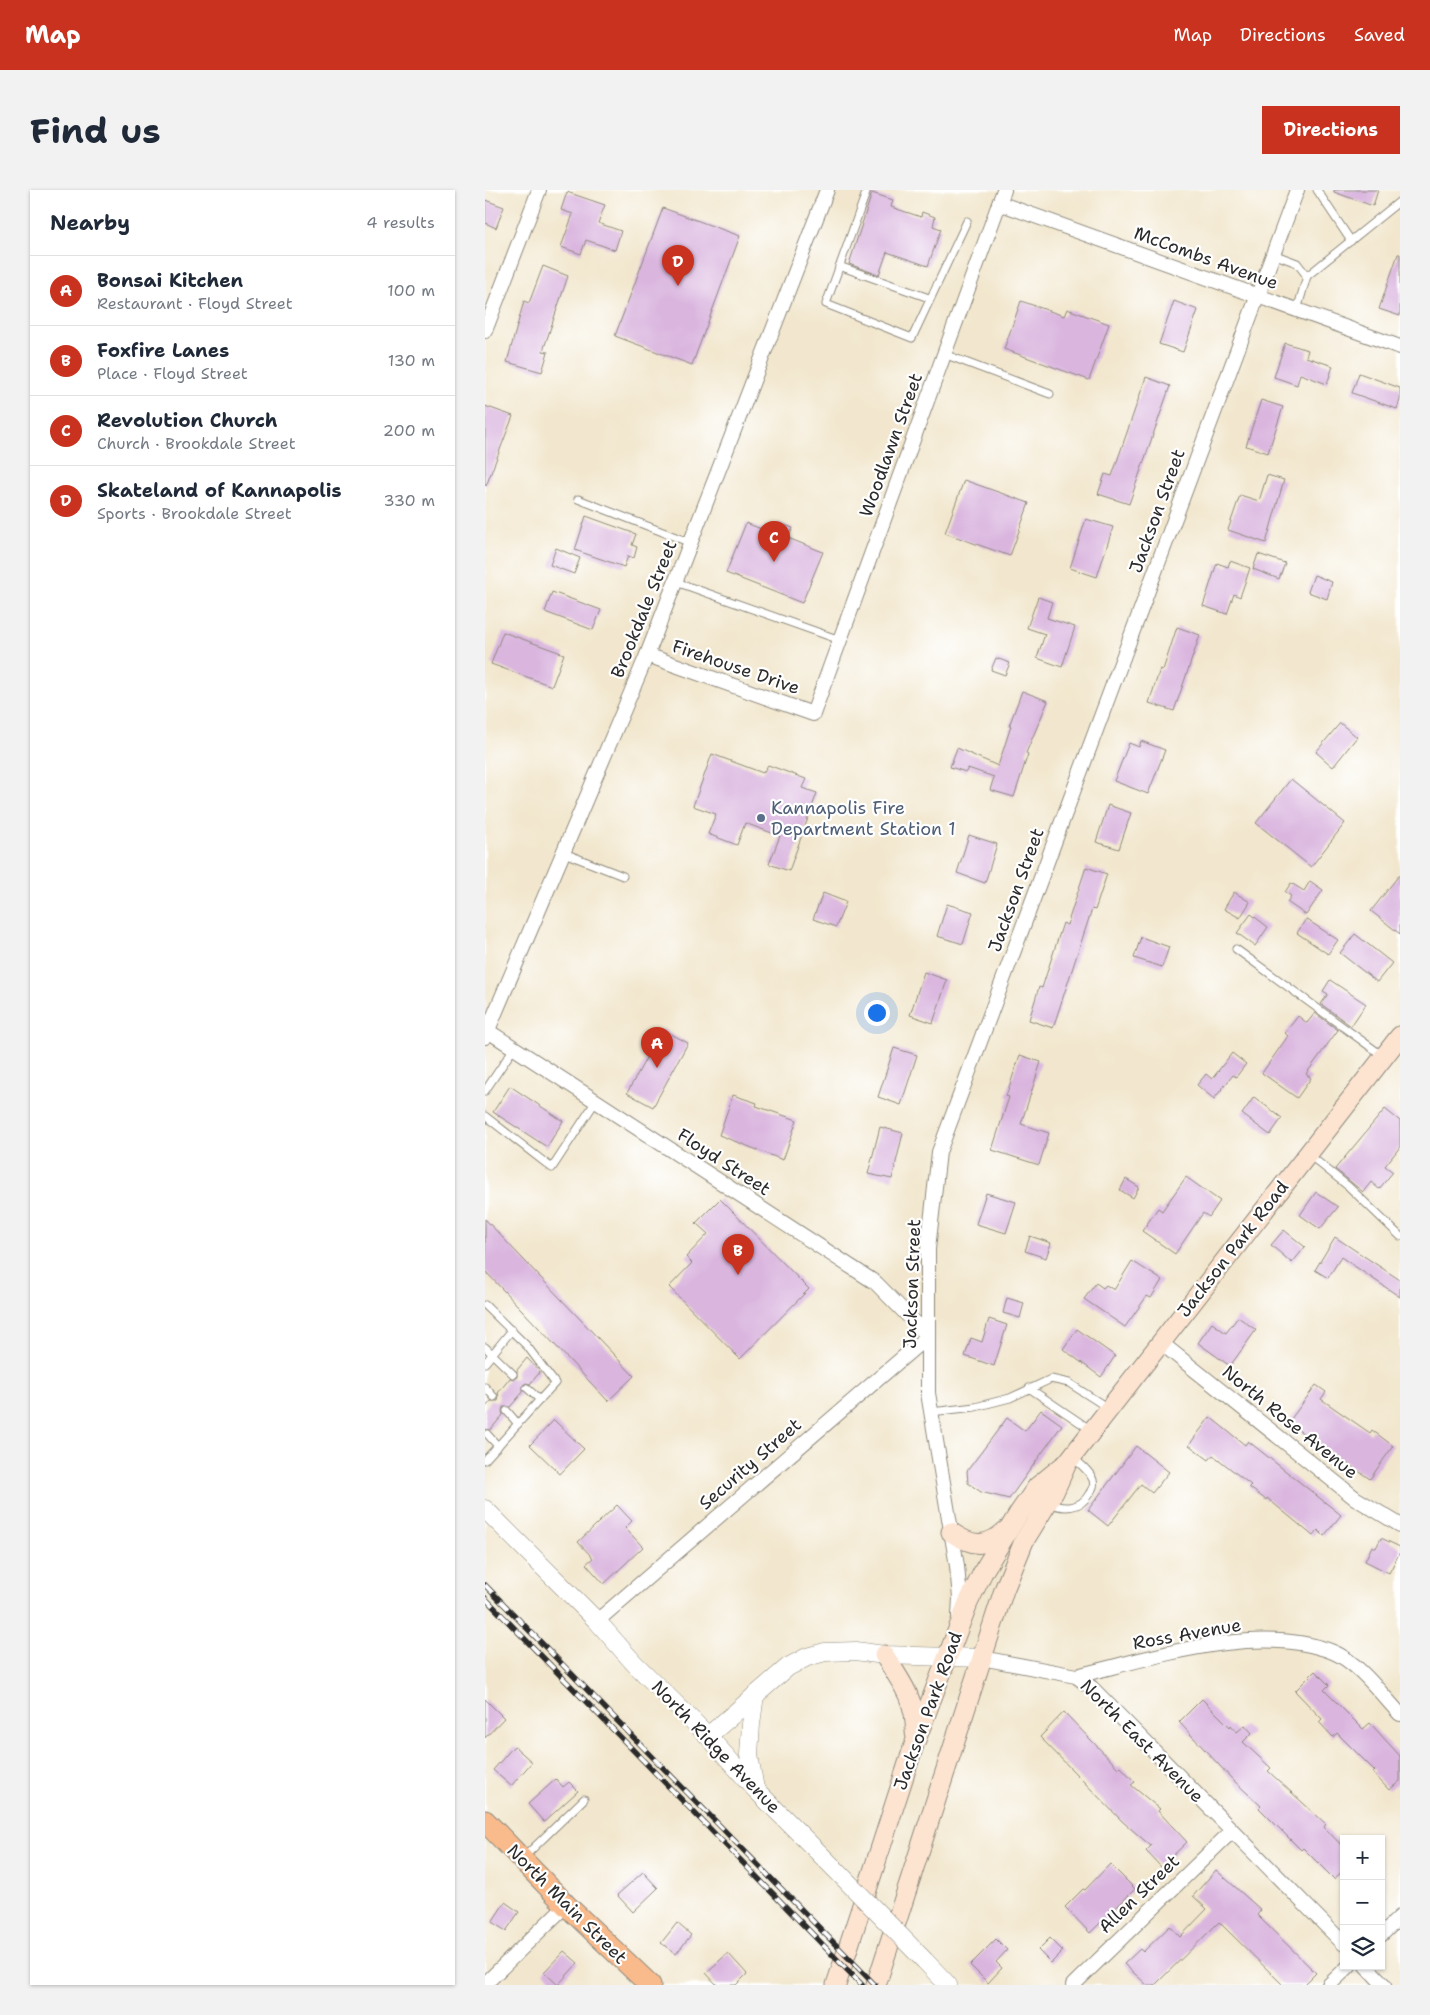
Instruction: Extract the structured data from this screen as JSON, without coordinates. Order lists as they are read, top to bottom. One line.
{"streets":{"main road":["Jackson Park Road","North Main Street"],"street":["McCombs Avenue","Woodlawn Street","Jackson Street","Brookdale Street","Firehouse Drive","Floyd Street","North Rose Avenue","Security Street","Ross Avenue","North East Avenue","North Ridge Avenue","Allen Street"]},"crossings":[["McCombs Avenue","Woodlawn Street"],["McCombs Avenue","Jackson Street"],["Woodlawn Street","Firehouse Drive"],["Jackson Street","Floyd Street"],["Jackson Street","Jackson Park Road"],["Jackson Street","Security Street"],["Brookdale Street","Firehouse Drive"],["Brookdale Street","Floyd Street"],["Floyd Street","Security Street"],["Jackson Park Road","North Rose Avenue"],["Jackson Park Road","North East Avenue"],["Security Street","North Ridge Avenue"],["Ross Avenue","North East Avenue"],["North East Avenue","North Ridge Avenue"],["North East Avenue","Allen Street"]],"places":["Kannapolis Fire Department Station 1"],"page":{"header":"Map","nav":["Map","Directions","Saved"],"buttons":"Directions","title":"Find us","heading":["Nearby","4 results"],"pins":["D","C","A","B"],"list":[{"mark":"A","name":"Bonsai Kitchen","note":"Restaurant · Floyd Street","value":"100 m"},{"mark":"B","name":"Foxfire Lanes","note":"Place · Floyd Street","value":"130 m"},{"mark":"C","name":"Revolution Church","note":"Church · Brookdale Street","value":"200 m"},{"mark":"D","name":"Skateland of Kannapolis","note":"Sports · Brookdale Street","value":"330 m"}],"map_buttons":["+","−"]}}
